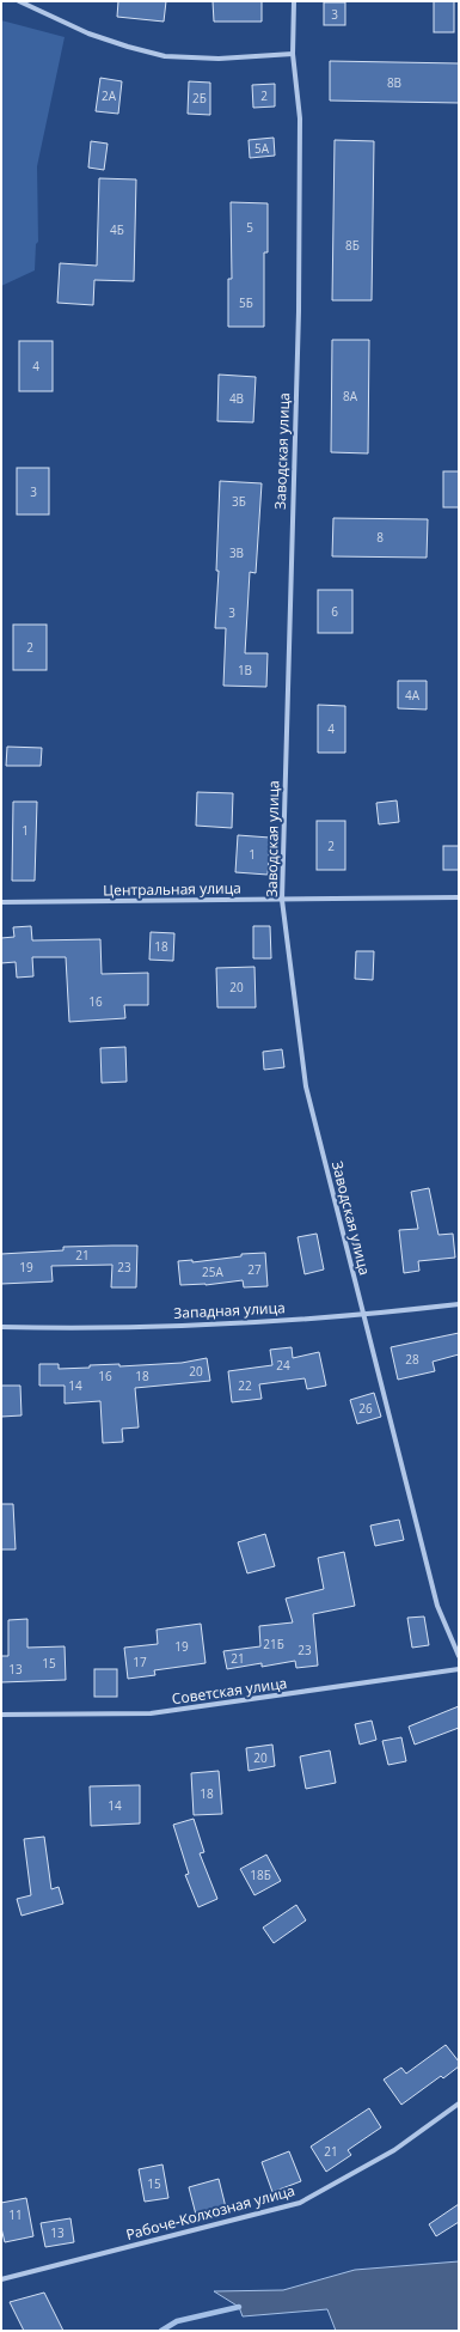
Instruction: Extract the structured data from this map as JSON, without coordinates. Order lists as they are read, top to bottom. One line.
{"streets":{"street":["Заводская улица","Центральная улица","Западная улица","Советская улица","Рабоче-Колхозная улица"]},"crossings":[["Заводская улица","Центральная улица"],["Заводская улица","Западная улица"]],"house_numbers":["3","8В","2А","2","2Б","5А","5","4Б","8Б","5Б","4","8А","4В","3","3Б","8","3В","6","3","2","1В","4А","4","1","2","1","18","20","16","21","19","23","27","25А","28","24","20","16","18","14","22","26","21Б","19","23","21","17","15","13","20","18","14","18Б","21","15","11","13"]}
